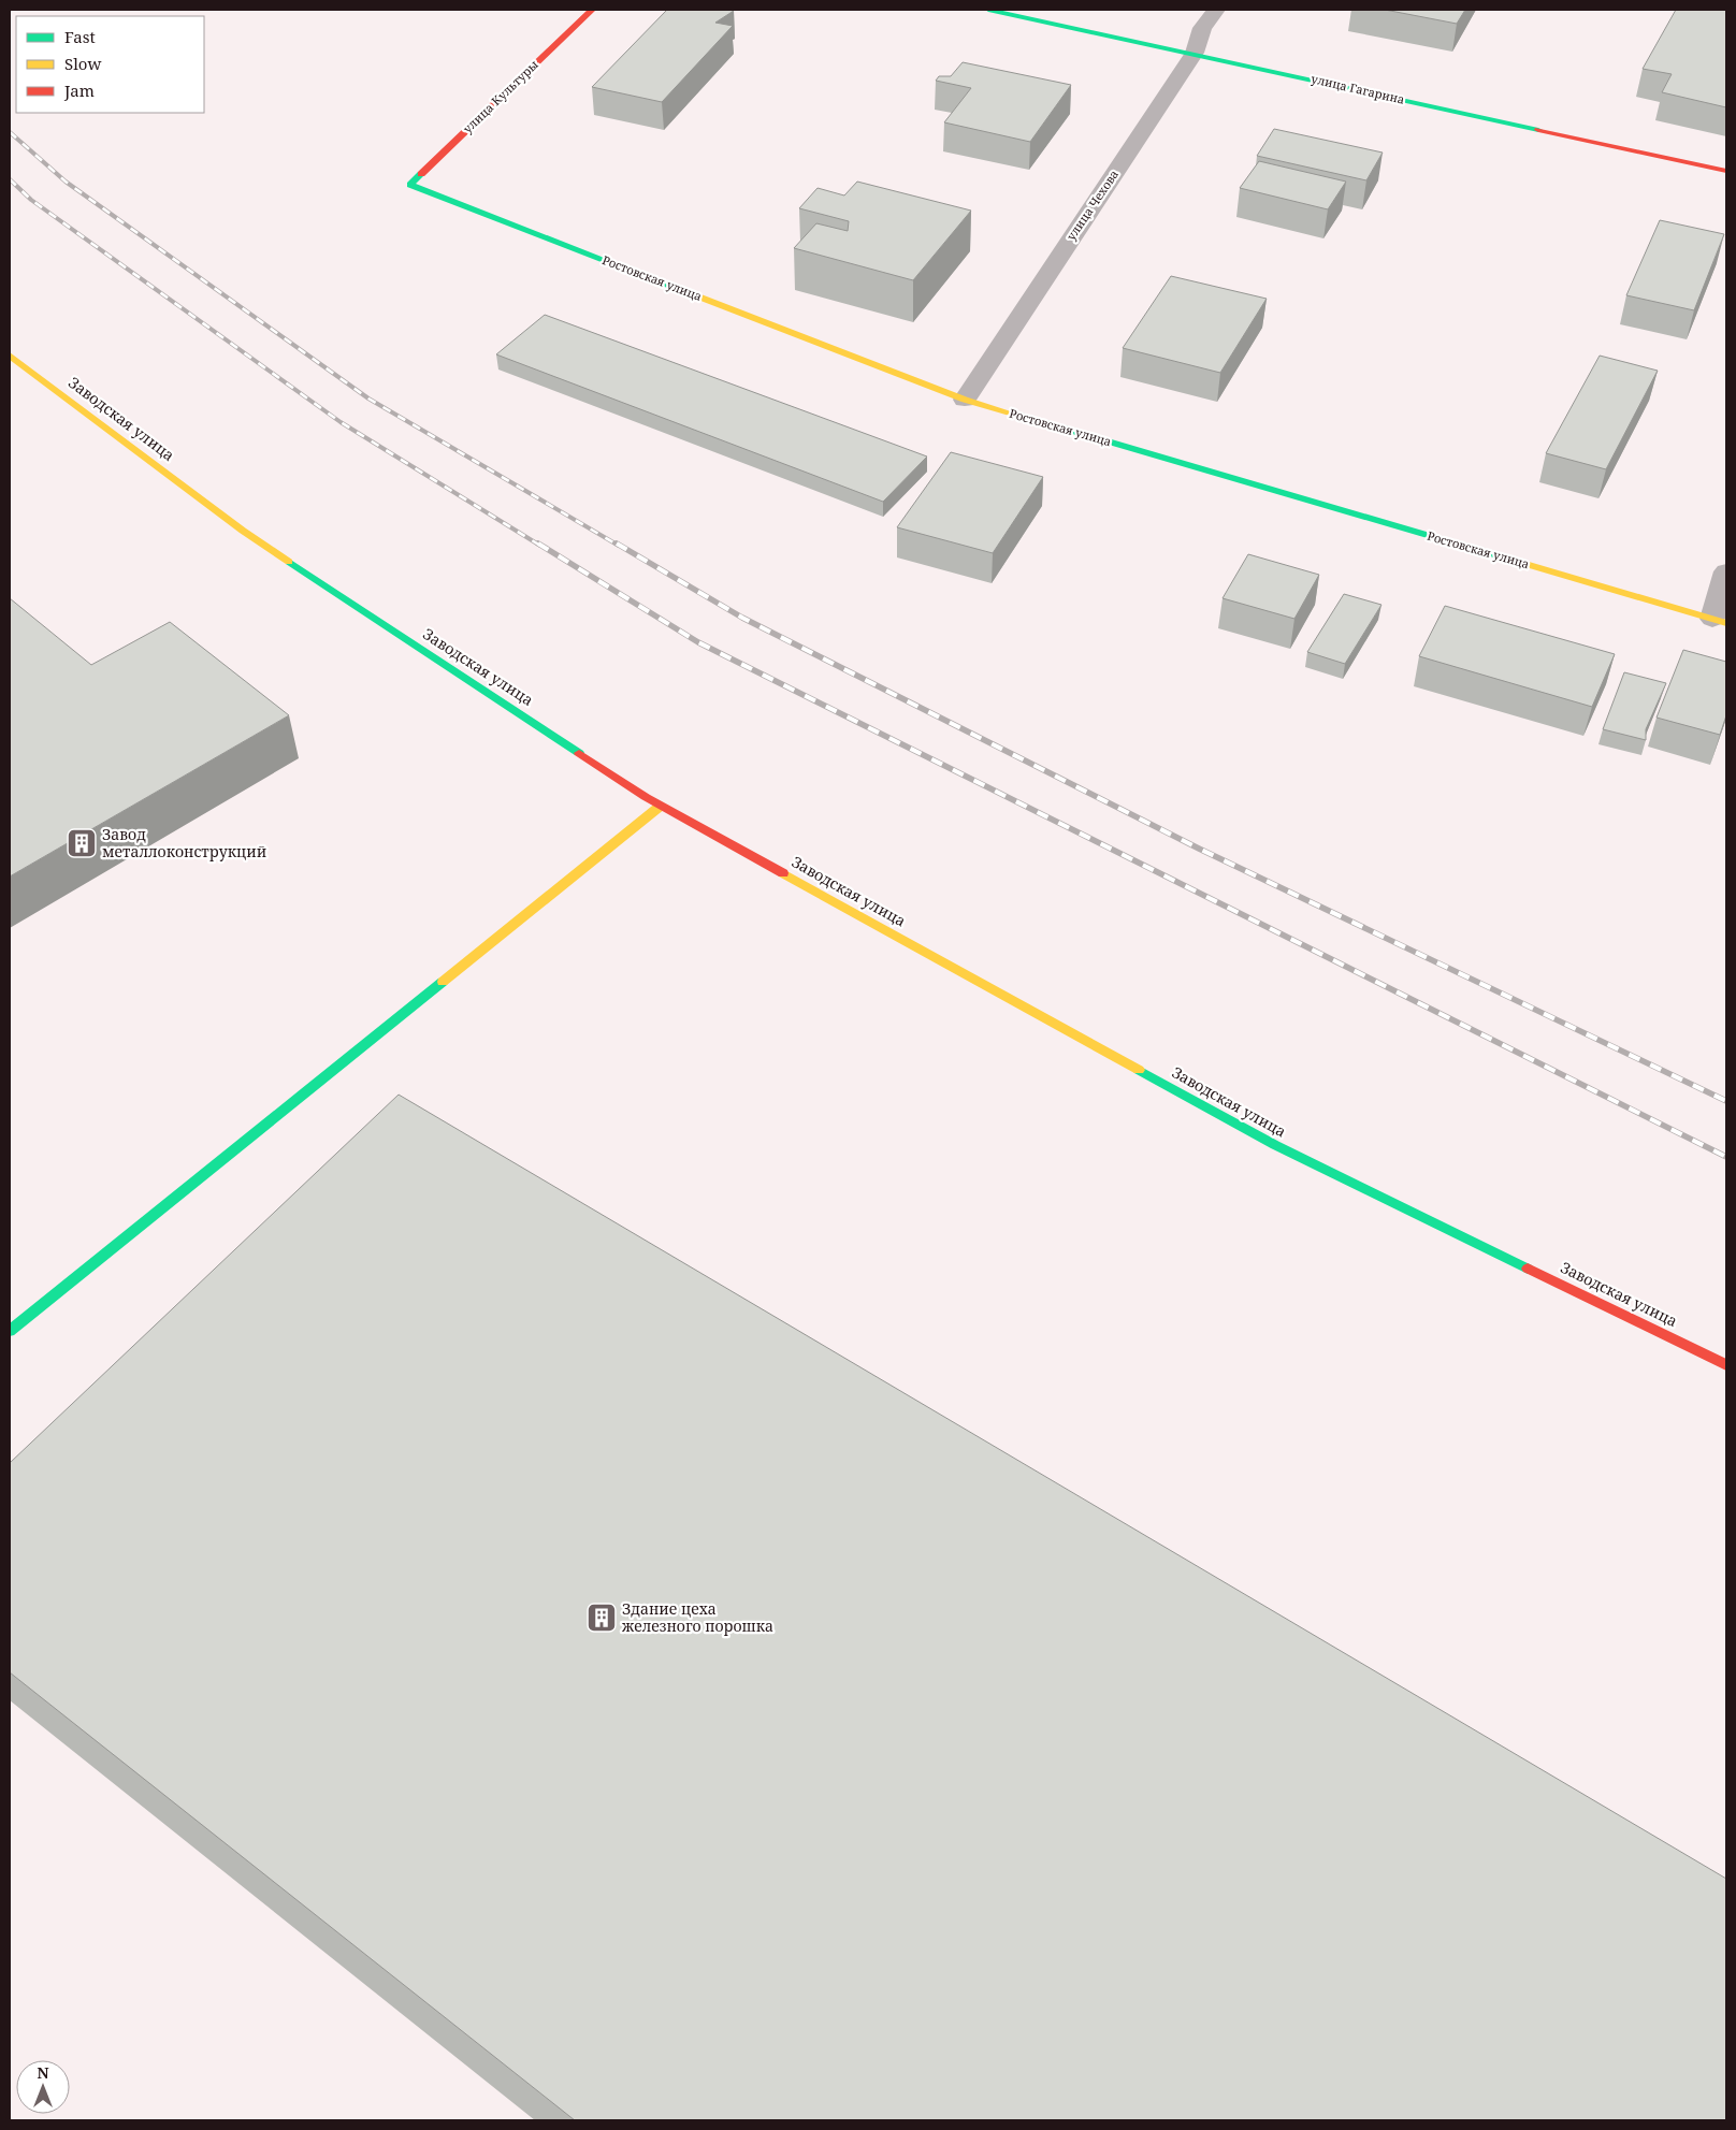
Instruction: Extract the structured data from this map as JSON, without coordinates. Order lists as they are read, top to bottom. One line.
{"streets":{"main road":["улица Гагарина","улица Культуры","Ростовская улица","Заводская улица"],"street":["улица Чехова"]},"crossings":[["улица Гагарина","улица Чехова"],["улица Культуры","Ростовская улица"],["улица Чехова","Ростовская улица"]],"places":{"building":["Завод металлоконструкций","Здание цеха железного порошка"]},"legend":["Fast","Slow","Jam"],"north":"top"}
